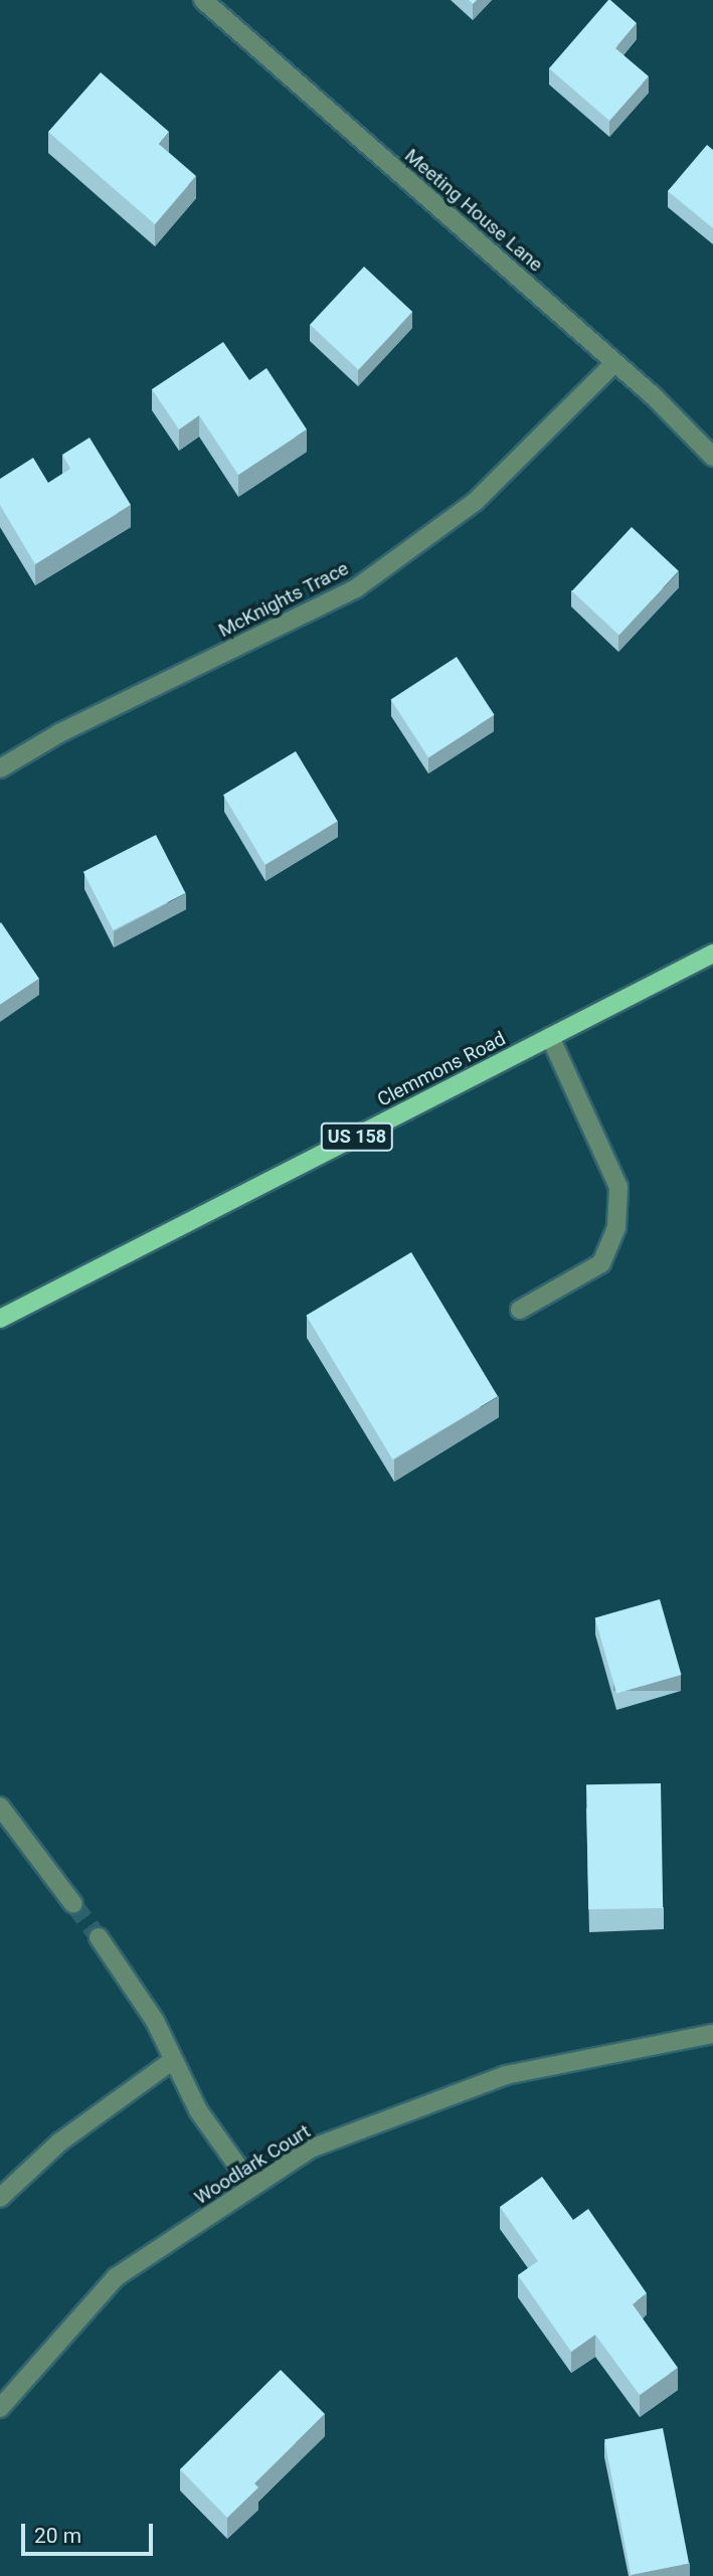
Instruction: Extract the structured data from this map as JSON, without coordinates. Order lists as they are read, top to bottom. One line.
{"streets":{"main road":["Clemmons Road","US 158"],"street":["Meeting House Lane","McKnights Trace","Woodlark Court"]},"crossings":[["Meeting House Lane","McKnights Trace"]],"scale_bar":"20 m"}
